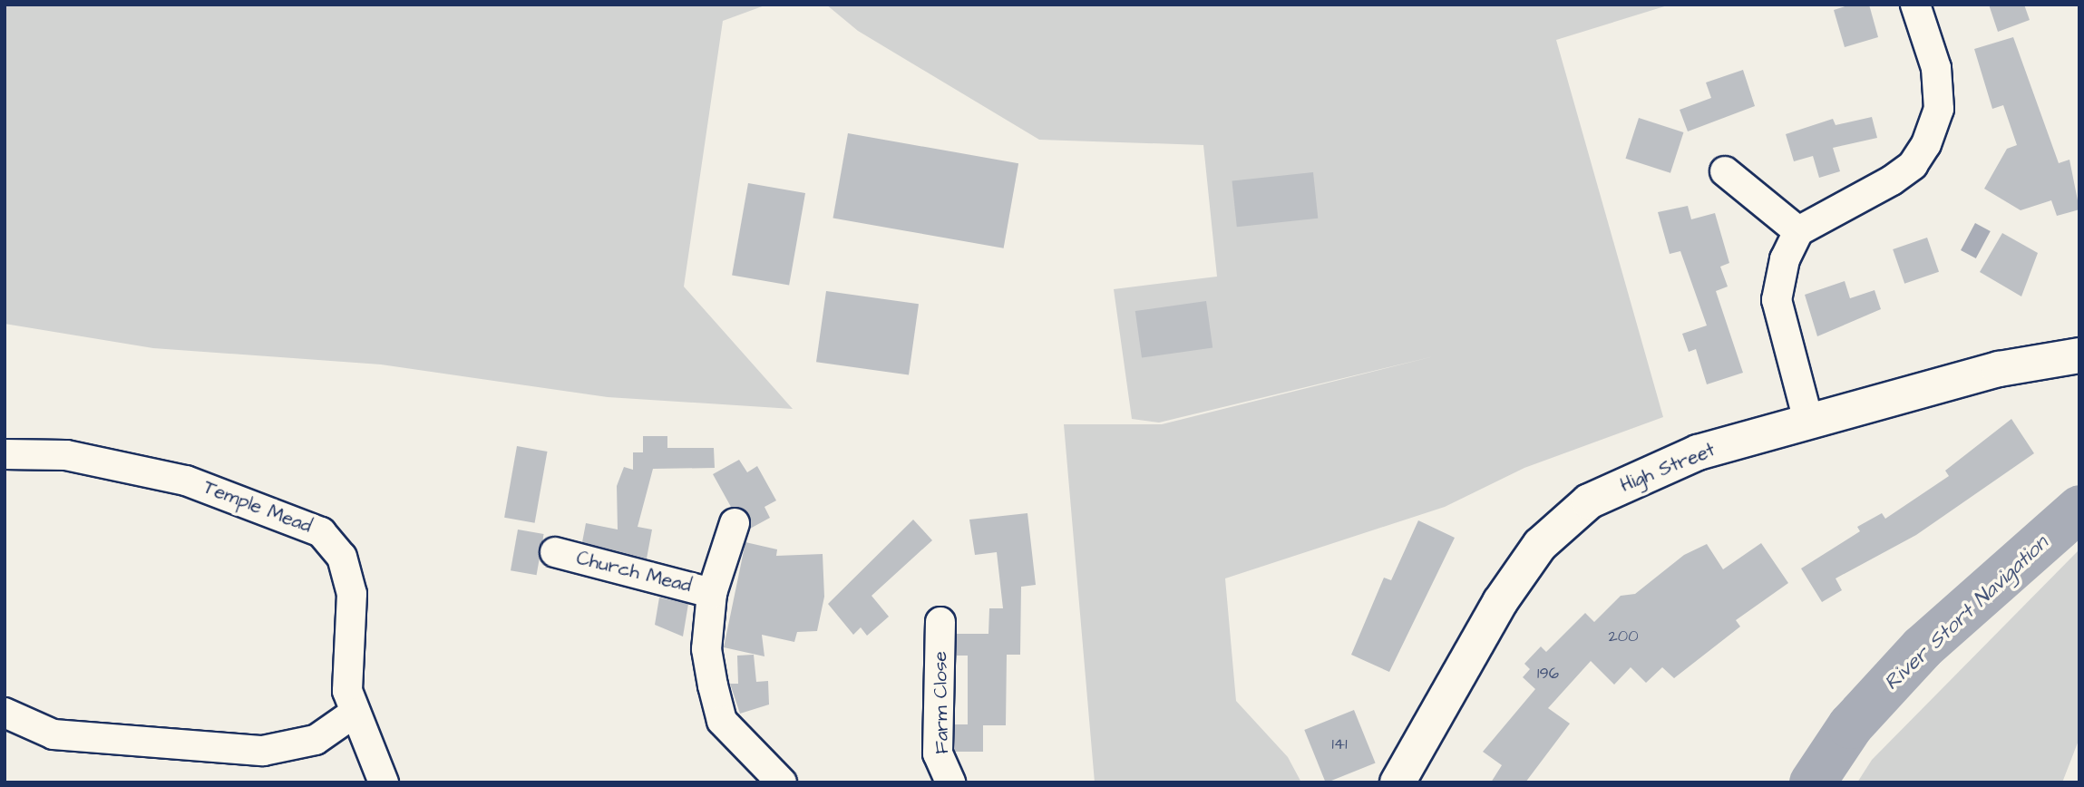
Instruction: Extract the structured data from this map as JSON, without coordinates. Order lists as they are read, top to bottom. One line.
{"streets":{"main road":["High Street"],"street":["Temple Mead","Church Mead","Farm Close"]},"water":["River Stort Navigation"],"house_numbers":["200","196","141"]}
